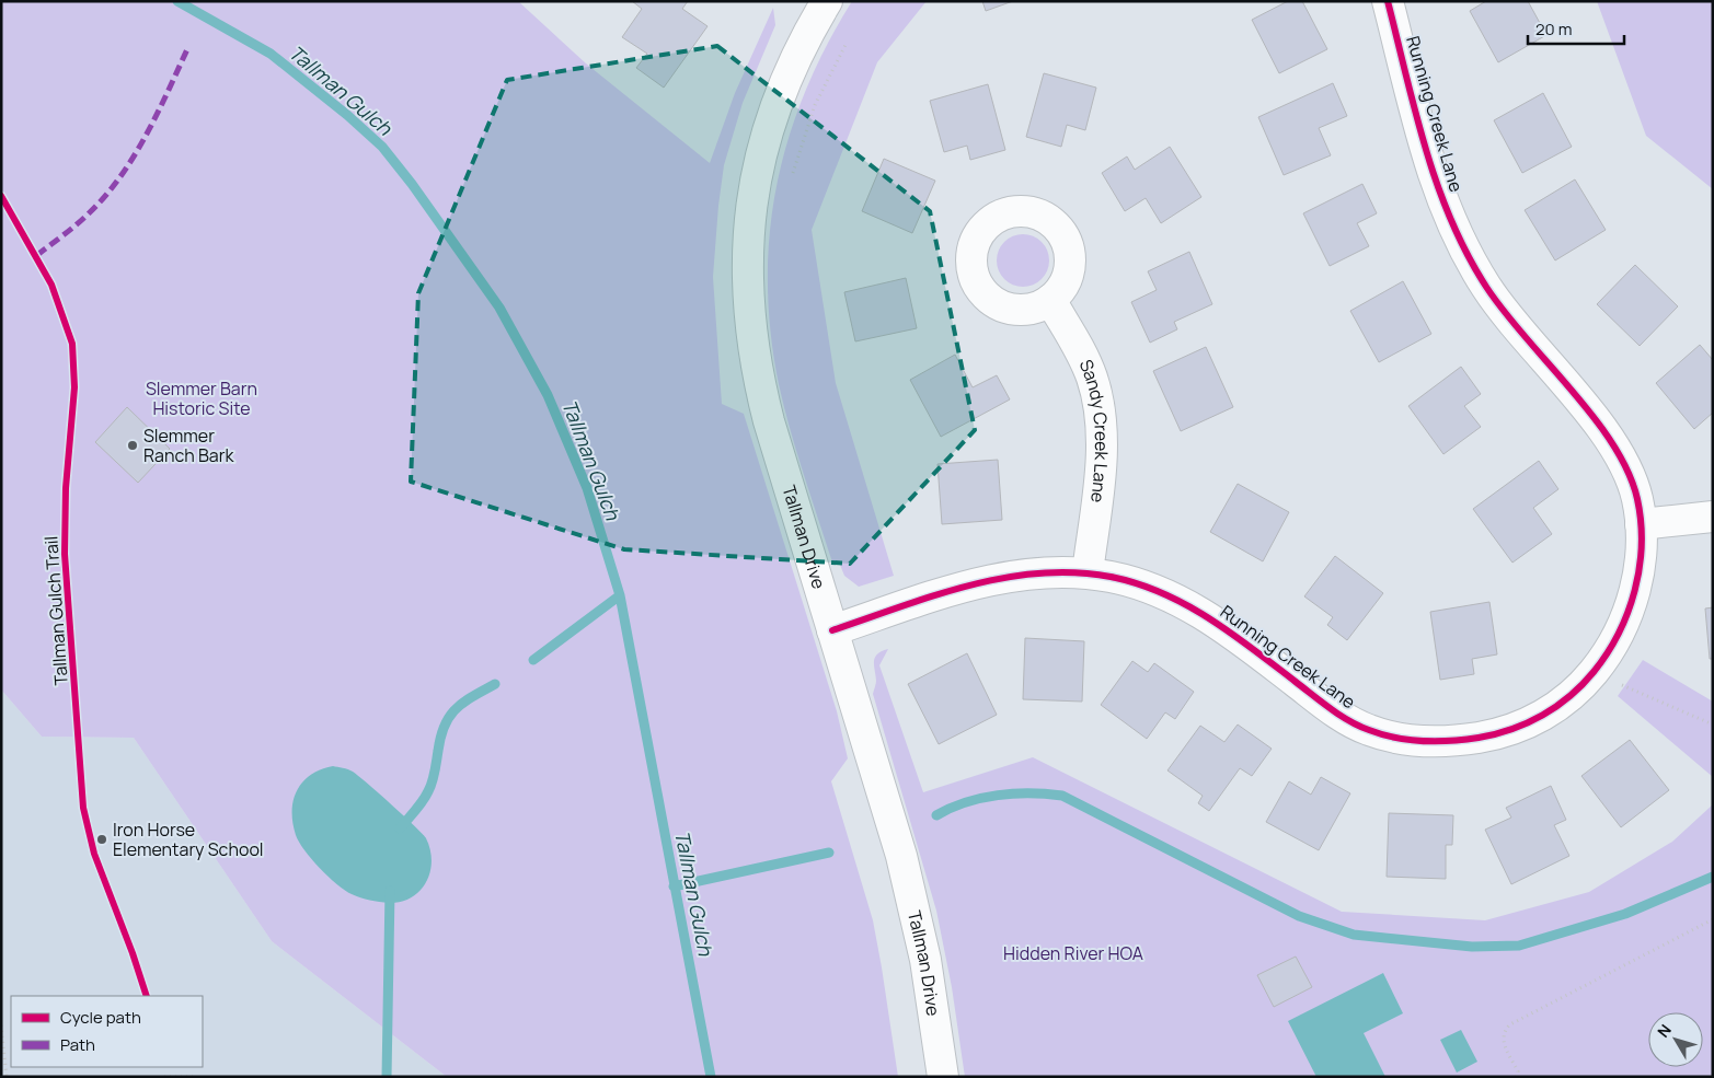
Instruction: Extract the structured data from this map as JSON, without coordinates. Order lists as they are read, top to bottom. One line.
{"streets":{"street":["Running Creek Lane","Sandy Creek Lane","Tallman Drive"],"cycle path":["Tallman Gulch Trail"]},"crossings":[["Running Creek Lane","Sandy Creek Lane"],["Running Creek Lane","Tallman Drive"]],"water":["Tallman Gulch"],"parks":["Slemmer Barn Historic Site","Hidden River HOA"],"places":["Slemmer Ranch Bark","Iron Horse Elementary School"],"legend":["Cycle path","Path"],"scale_bar":"20 m","north":"top left"}
